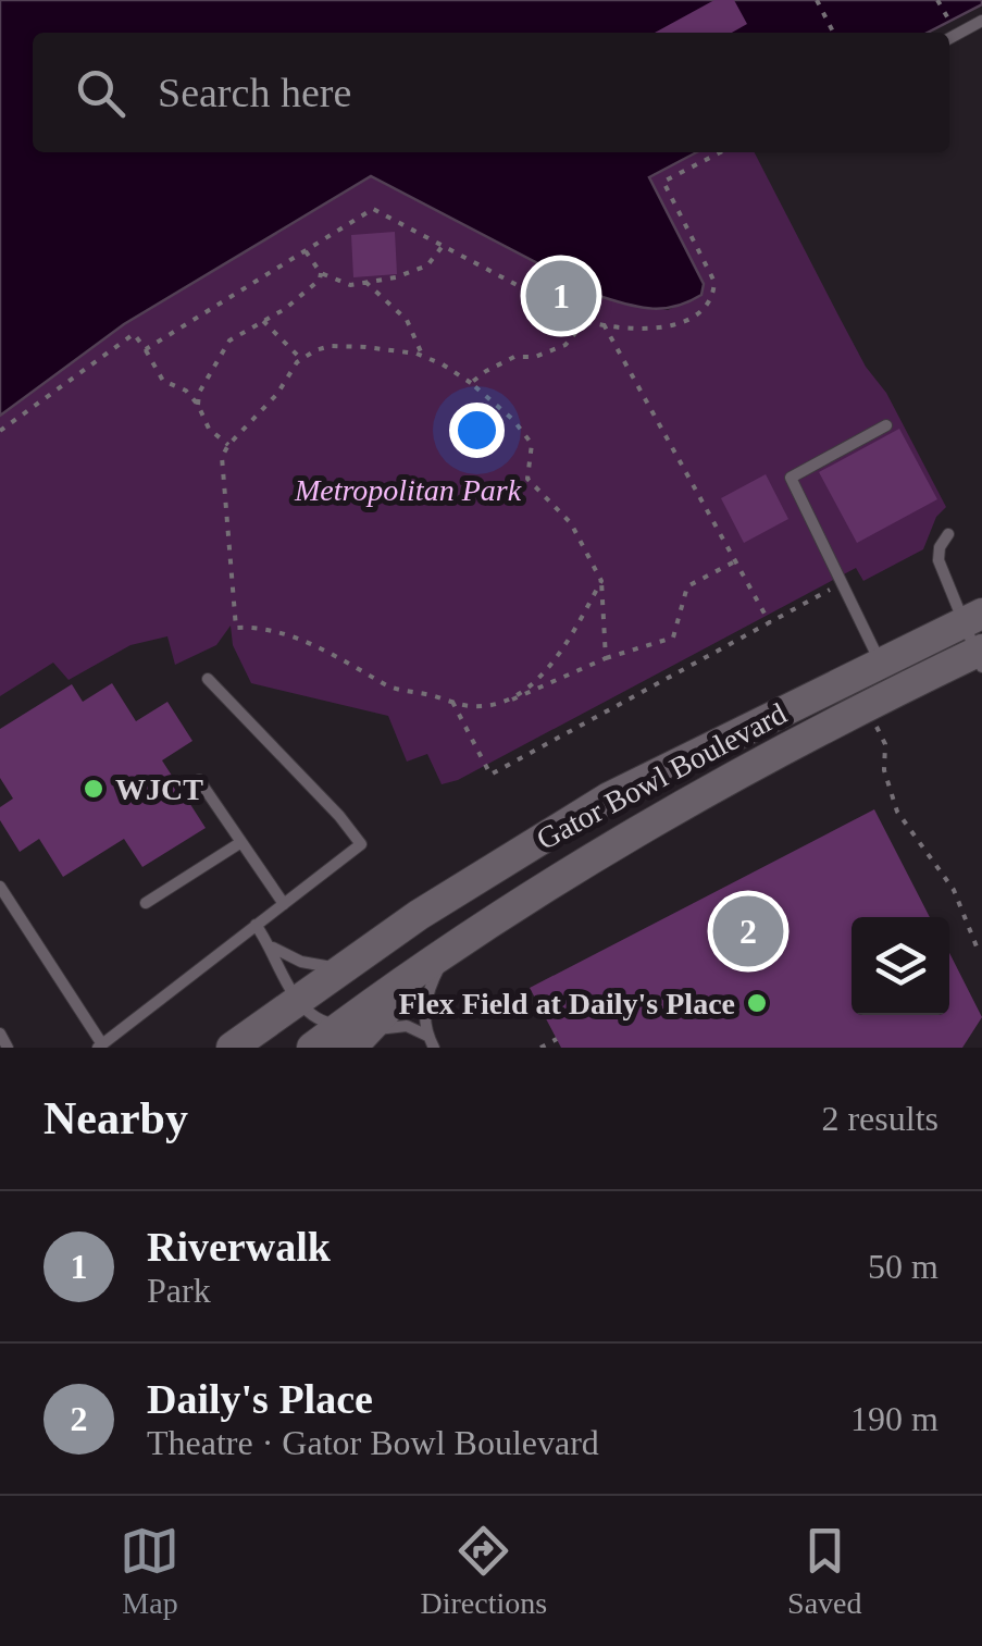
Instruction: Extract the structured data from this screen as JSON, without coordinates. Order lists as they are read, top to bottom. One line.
{"streets":{"main road":["Gator Bowl Boulevard"]},"parks":["Metropolitan Park"],"places":["WJCT","Flex Field at Daily's Place"],"page":{"search":"Search here","pins":["1","2"],"heading":["Nearby","2 results"],"list":[{"mark":"1","name":"Riverwalk","note":"Park","value":"50 m"},{"mark":"2","name":"Daily's Place","note":"Theatre · Gator Bowl Boulevard","value":"190 m"}],"nav":["Map","Directions","Saved"]}}
